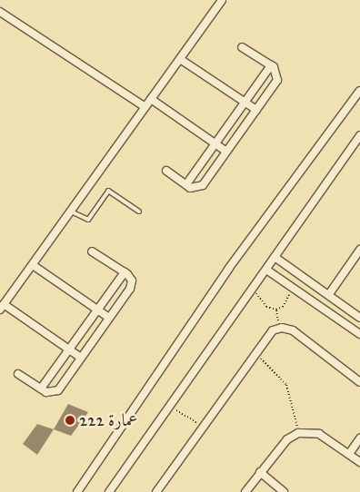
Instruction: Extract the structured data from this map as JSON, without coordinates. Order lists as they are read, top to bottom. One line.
{"places":["عمارة 222"]}
